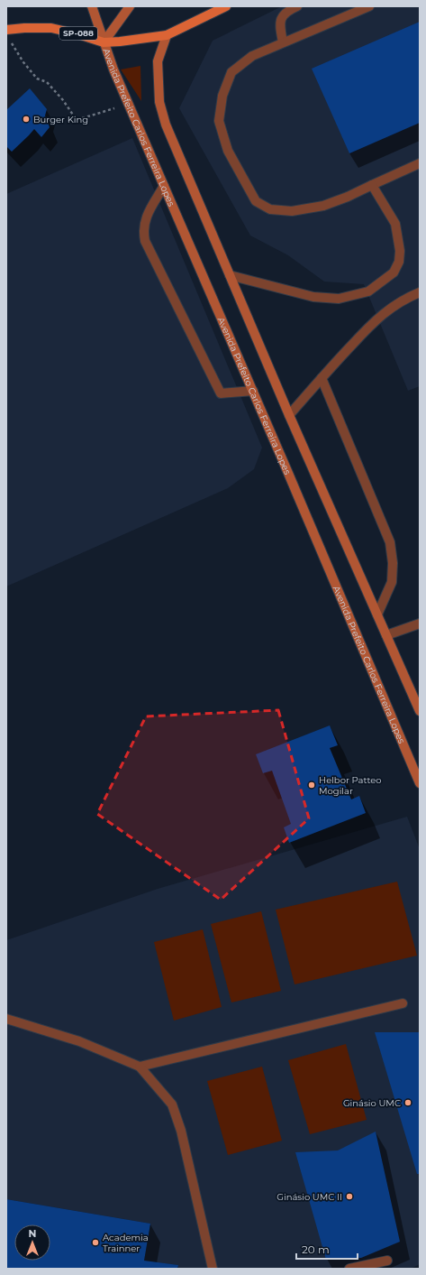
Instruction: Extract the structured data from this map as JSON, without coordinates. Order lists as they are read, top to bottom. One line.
{"streets":{"main road":["SP-088","Avenida Prefeito Carlos Ferreira Lopes"]},"crossings":[["SP-088","Avenida Prefeito Carlos Ferreira Lopes"]],"places":["Burger King","Helbor Patteo Mogilar","Ginásio UMC","Ginásio UMC II","Academia Trainner"],"scale_bar":"20 m","north":"top"}
